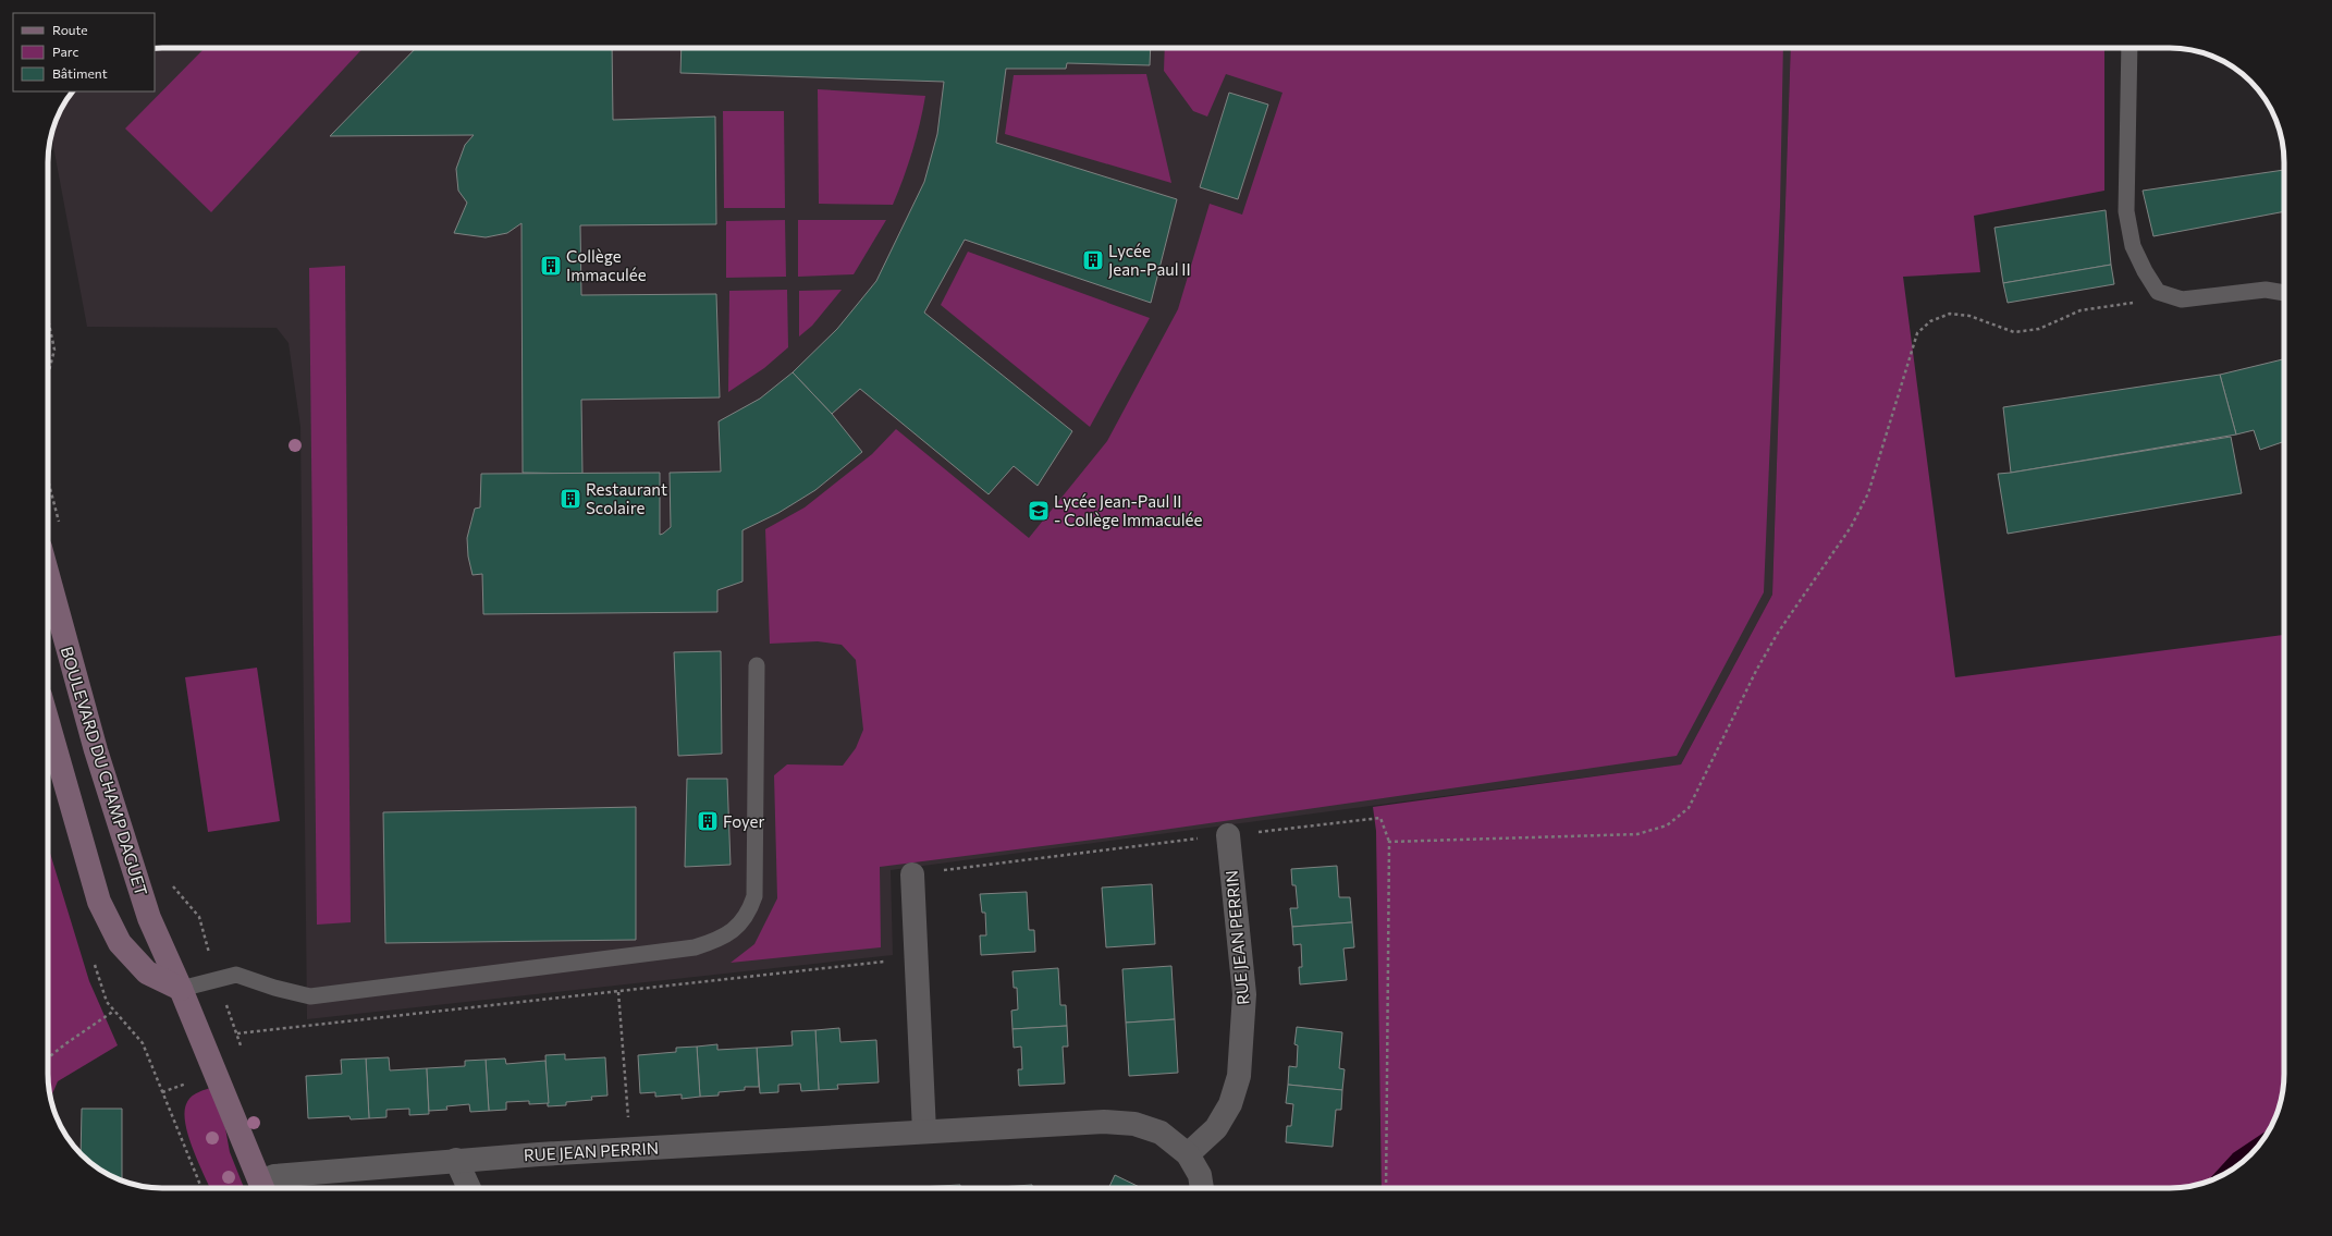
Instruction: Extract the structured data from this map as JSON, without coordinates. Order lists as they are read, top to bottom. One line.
{"streets":{"street":["BOULEVARD DU CHAMP DAGUET","RUE JEAN PERRIN"]},"crossings":[["BOULEVARD DU CHAMP DAGUET","RUE JEAN PERRIN"]],"places":{"building":["Lycée Jean-Paul II","Collège Immaculée","Restaurant Scolaire","Foyer"],"school or university":["Lycée Jean-Paul II - Collège Immaculée"]},"legend":["Route","Parc","Bâtiment"]}
